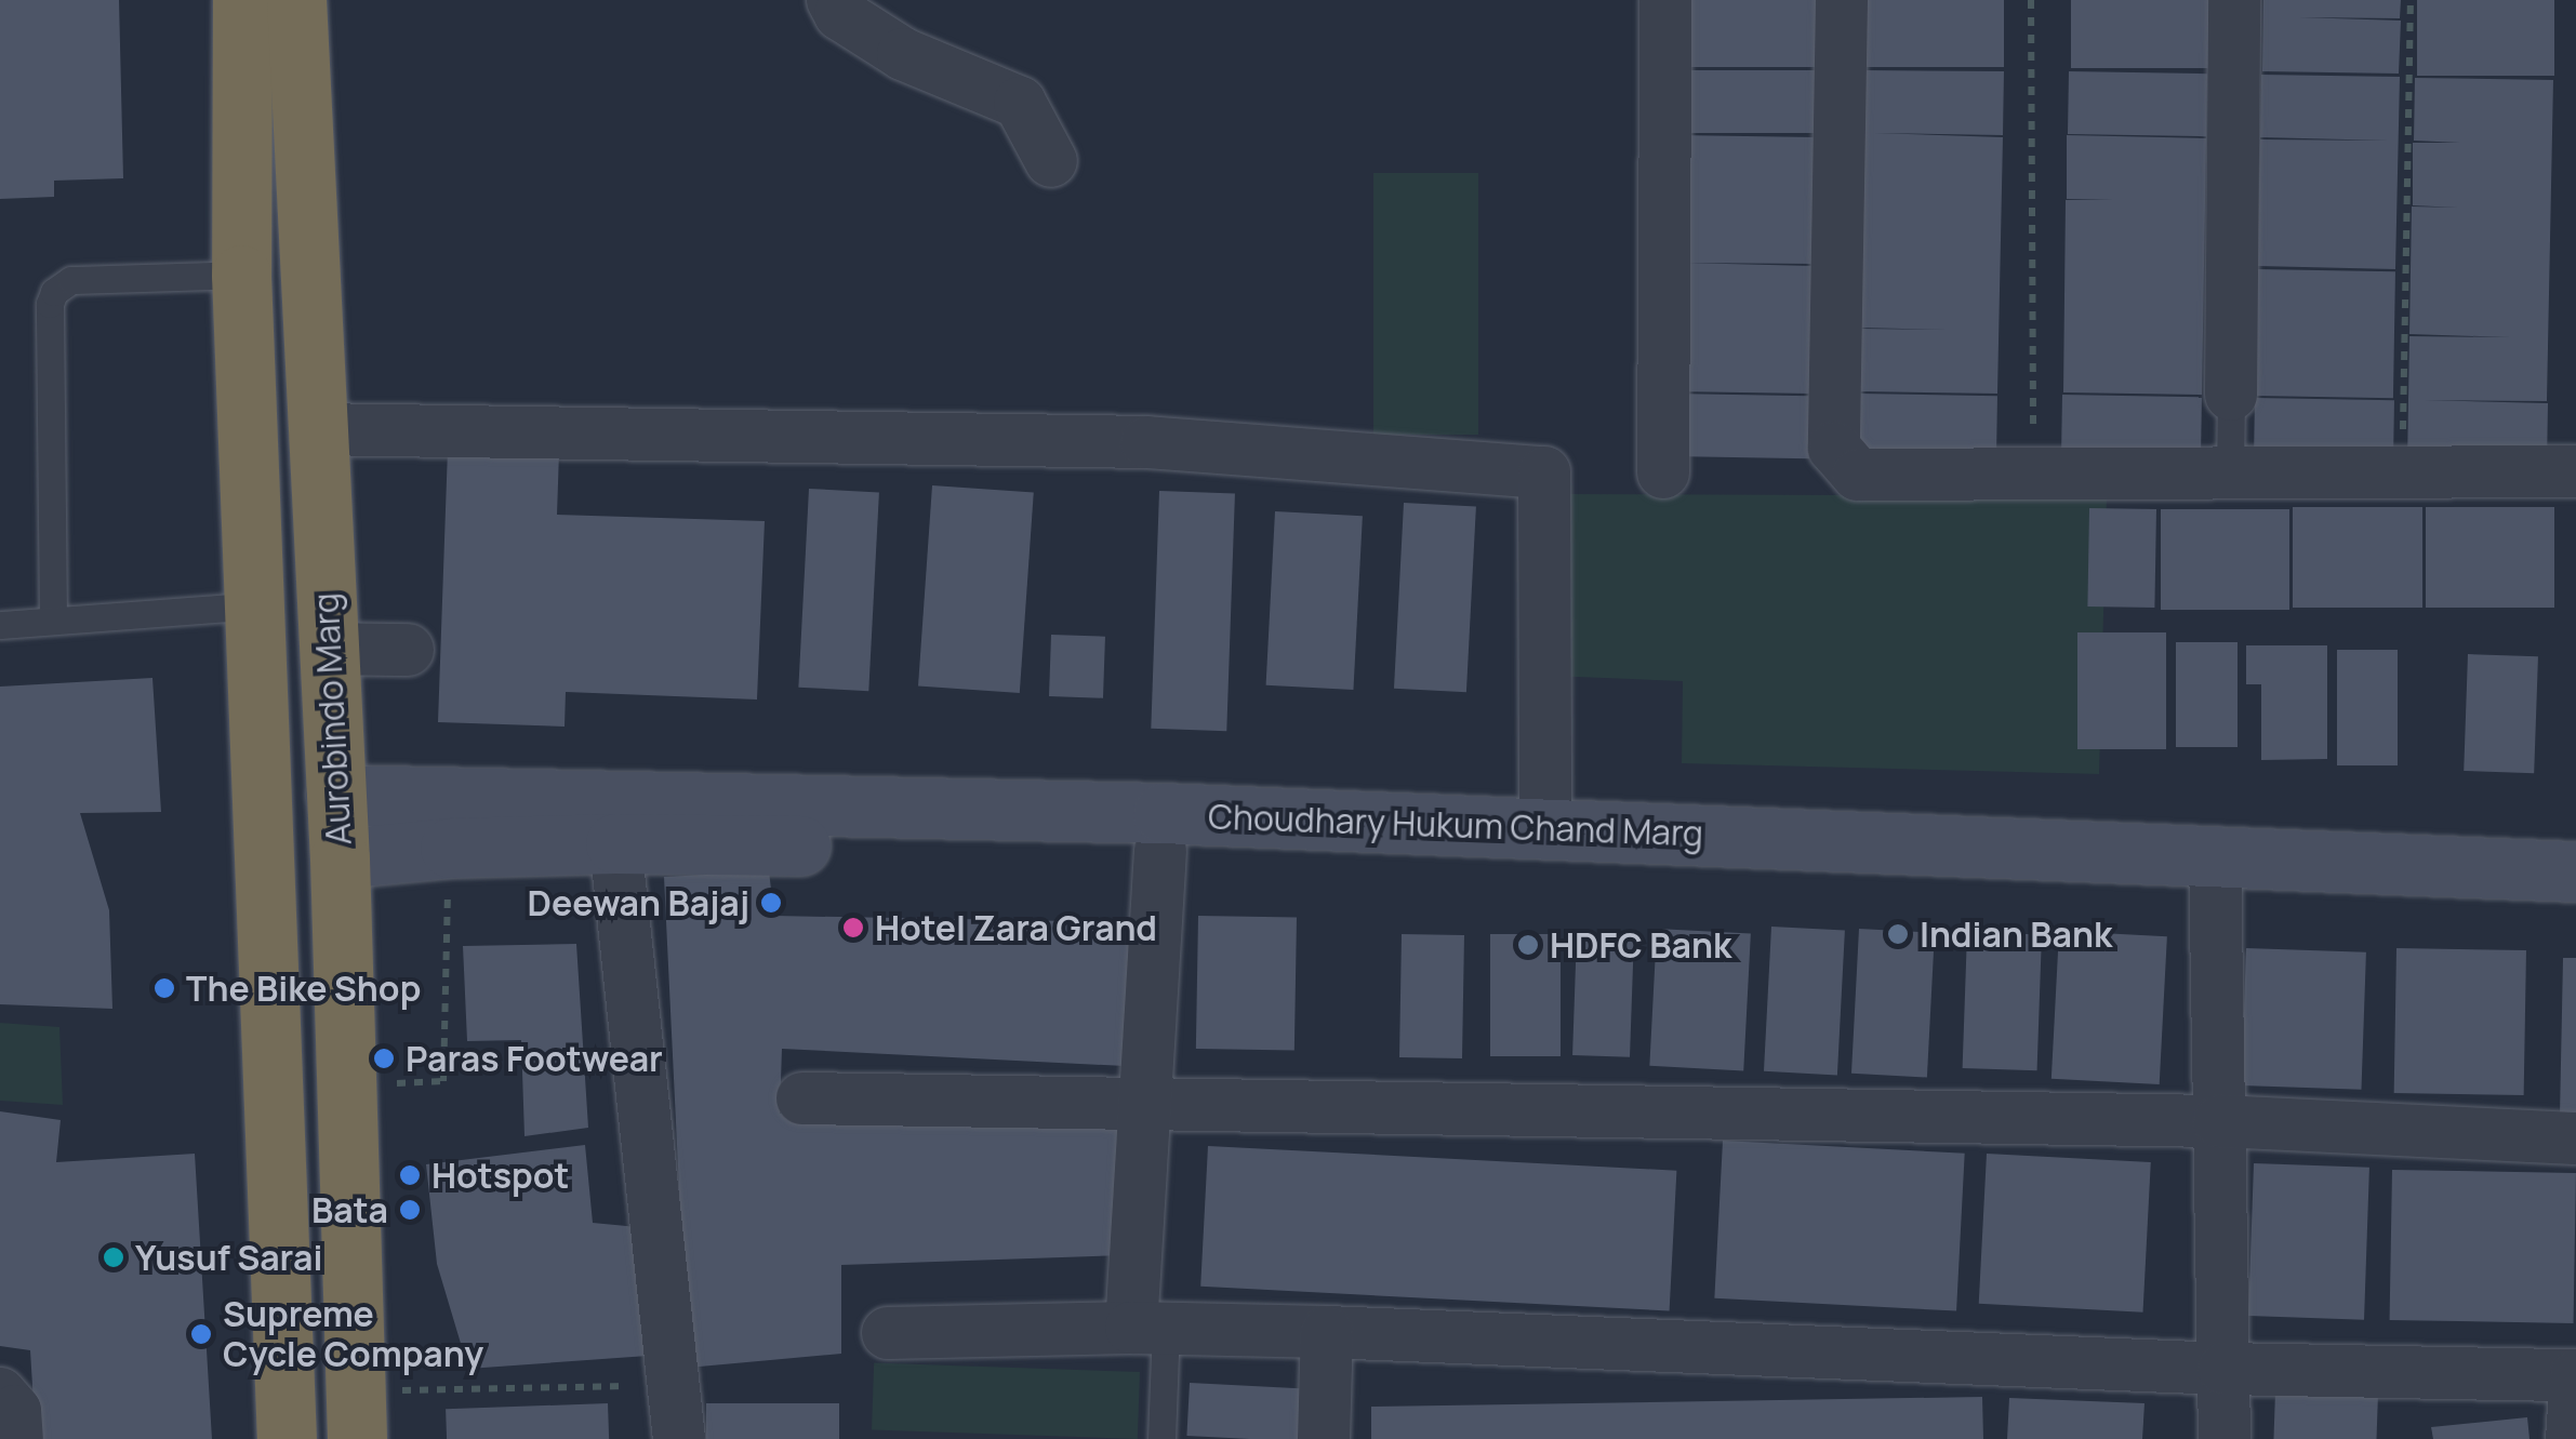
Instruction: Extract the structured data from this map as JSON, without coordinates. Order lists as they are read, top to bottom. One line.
{"streets":{"highway":["Aurobindo Marg"],"street":["Choudhary Hukum Chand Marg"]},"crossings":[["Aurobindo Marg","Choudhary Hukum Chand Marg"]],"places":["Deewan Bajaj","Hotel Zara Grand","Indian Bank","HDFC Bank","The Bike Shop","Paras Footwear","Hotspot","Bata","Yusuf Sarai","Supreme Cycle Company"]}
